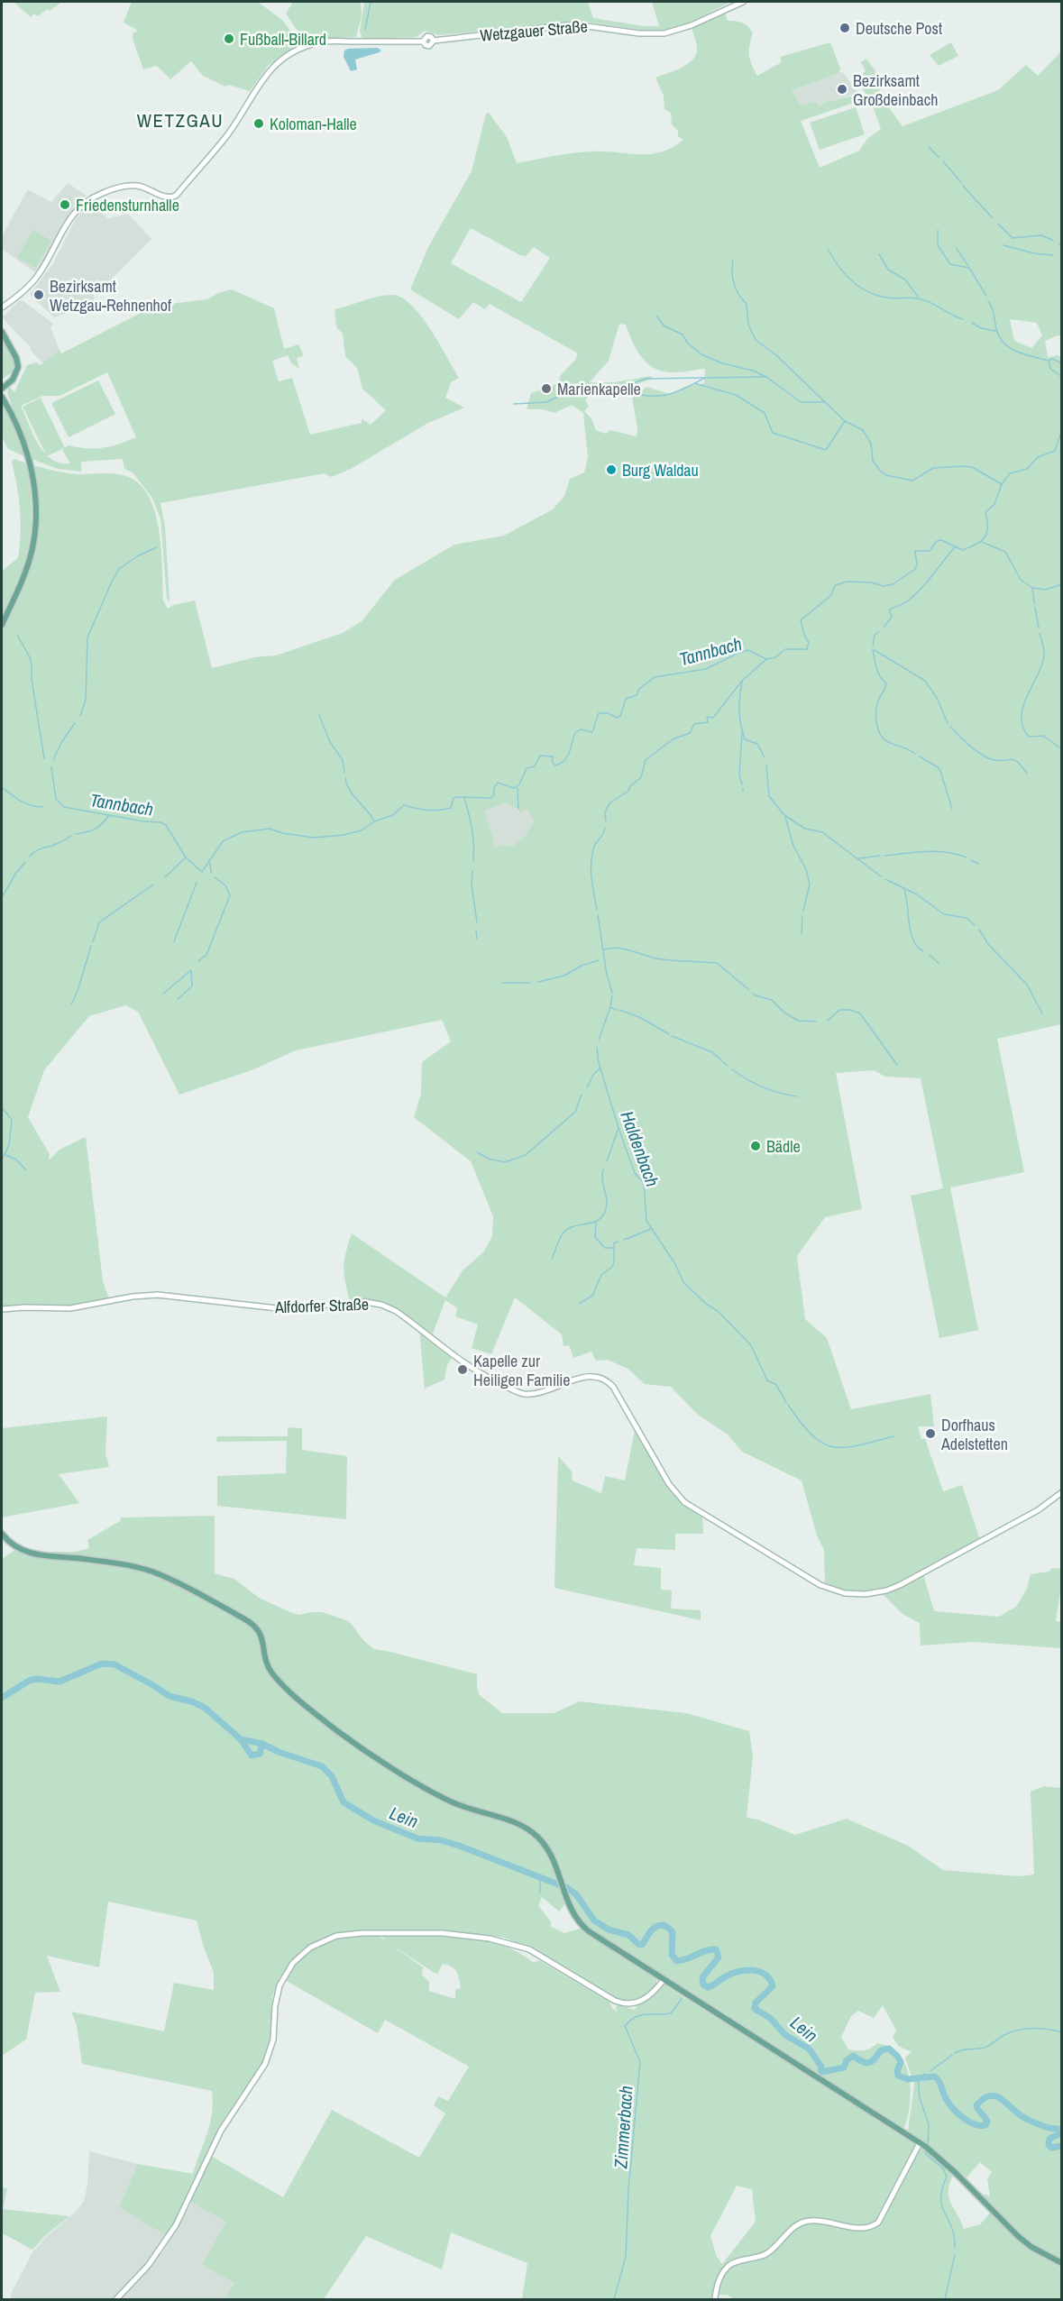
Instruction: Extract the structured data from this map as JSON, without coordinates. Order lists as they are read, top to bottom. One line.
{"streets":{"street":["Wetzgauer Straße","Alfdorfer Straße"]},"districts":["WETZGAU"],"water":["Tannbach","Haldenbach","Lein","Zimmerbach"],"places":["Deutsche Post","Fußball-Billard","Bezirksamt Großdeinbach","Koloman-Halle","Friedensturnhalle","Bezirksamt Wetzgau-Rehnenhof","Marienkapelle","Burg Waldau","Bädle","Kapelle zur Heiligen Familie","Dorfhaus Adelstetten"]}
